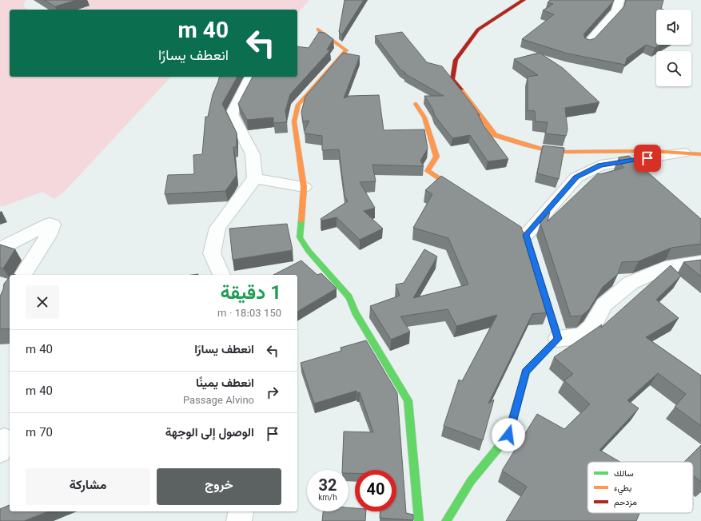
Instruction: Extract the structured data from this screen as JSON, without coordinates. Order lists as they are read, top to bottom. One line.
{"legend":["سالك","بطيء","مزدحم"],"page":{"turn":["40 m","انعطف يسارًا"],"heading":["1 دقيقة","150 m · 18:03"],"list":[{"name":"انعطف يسارًا","value":"40 m"},{"name":"انعطف يمينًا","note":"Passage Alvino","value":"40 m"},{"name":"الوصول إلى الوجهة","value":"70 m"}],"buttons":["خروج","مشاركة"],"speed":"32 km/h","limit":"40"}}
